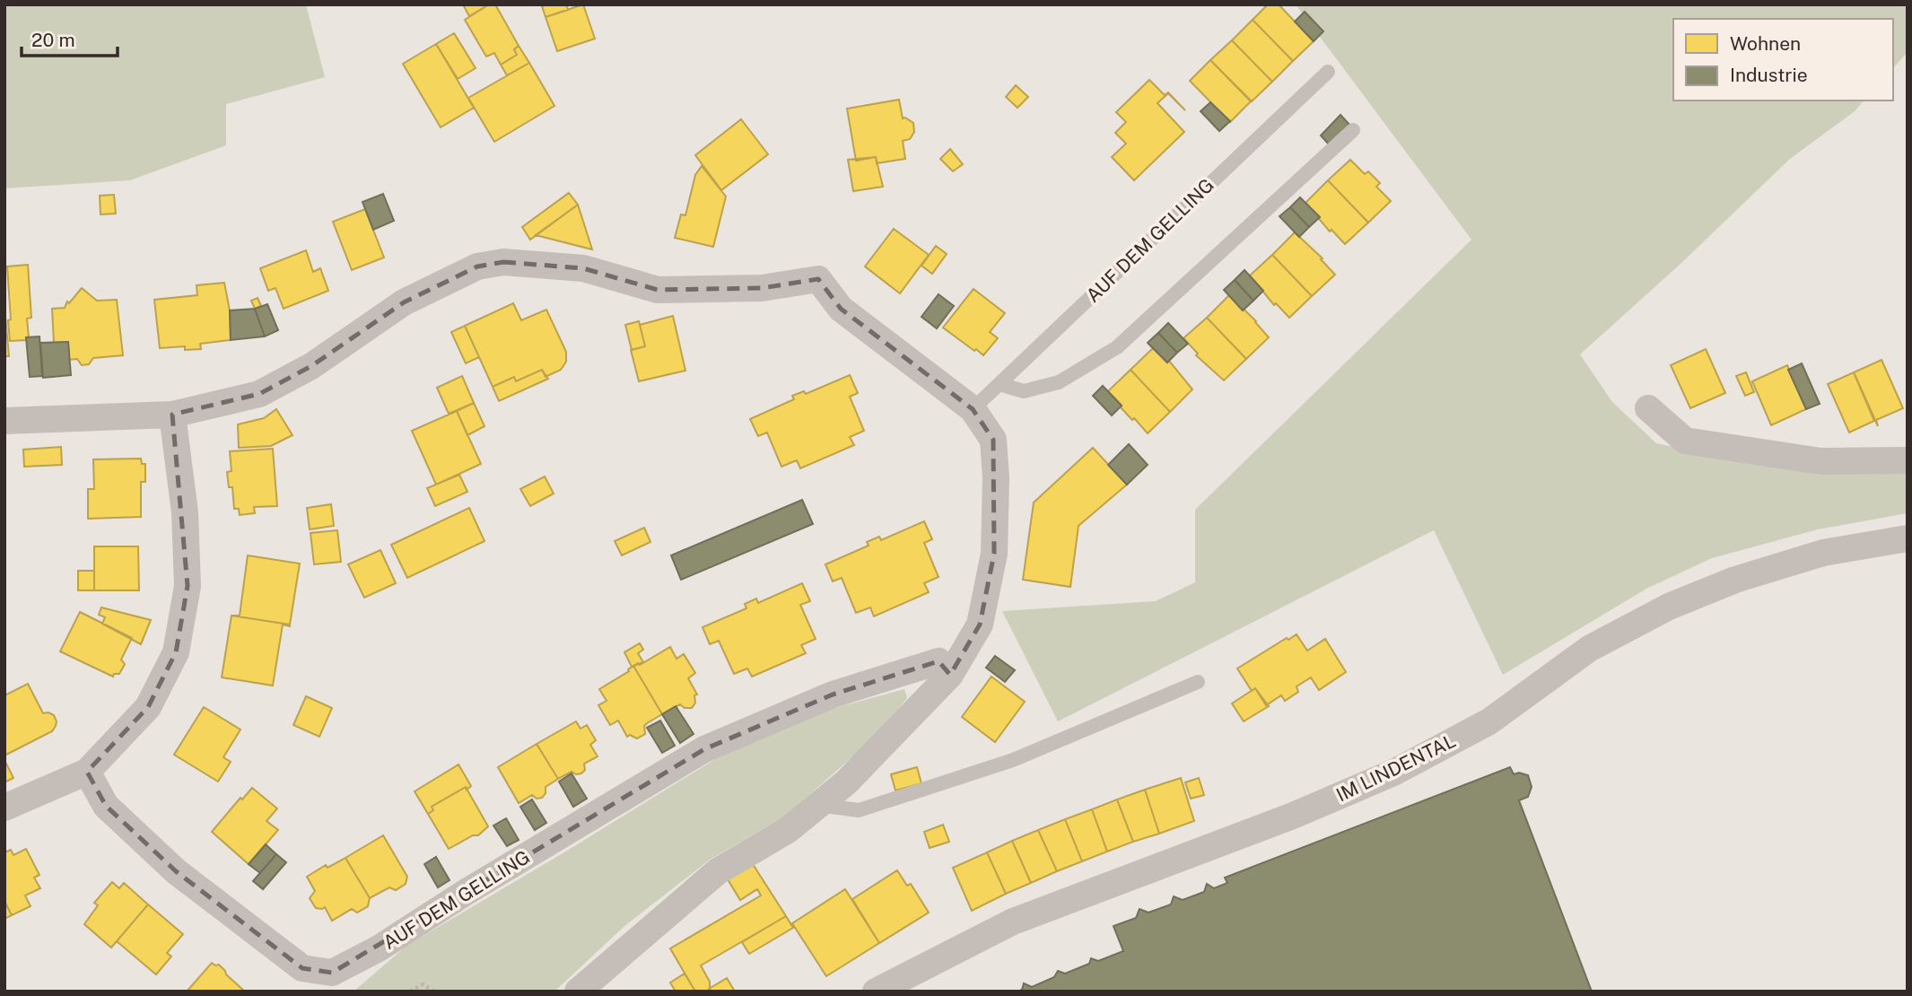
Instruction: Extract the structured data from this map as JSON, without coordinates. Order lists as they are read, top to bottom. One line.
{"streets":{"street":["AUF DEM GELLING","IM LINDENTAL"]},"legend":["Wohnen","Industrie"],"scale_bar":"20 m"}
